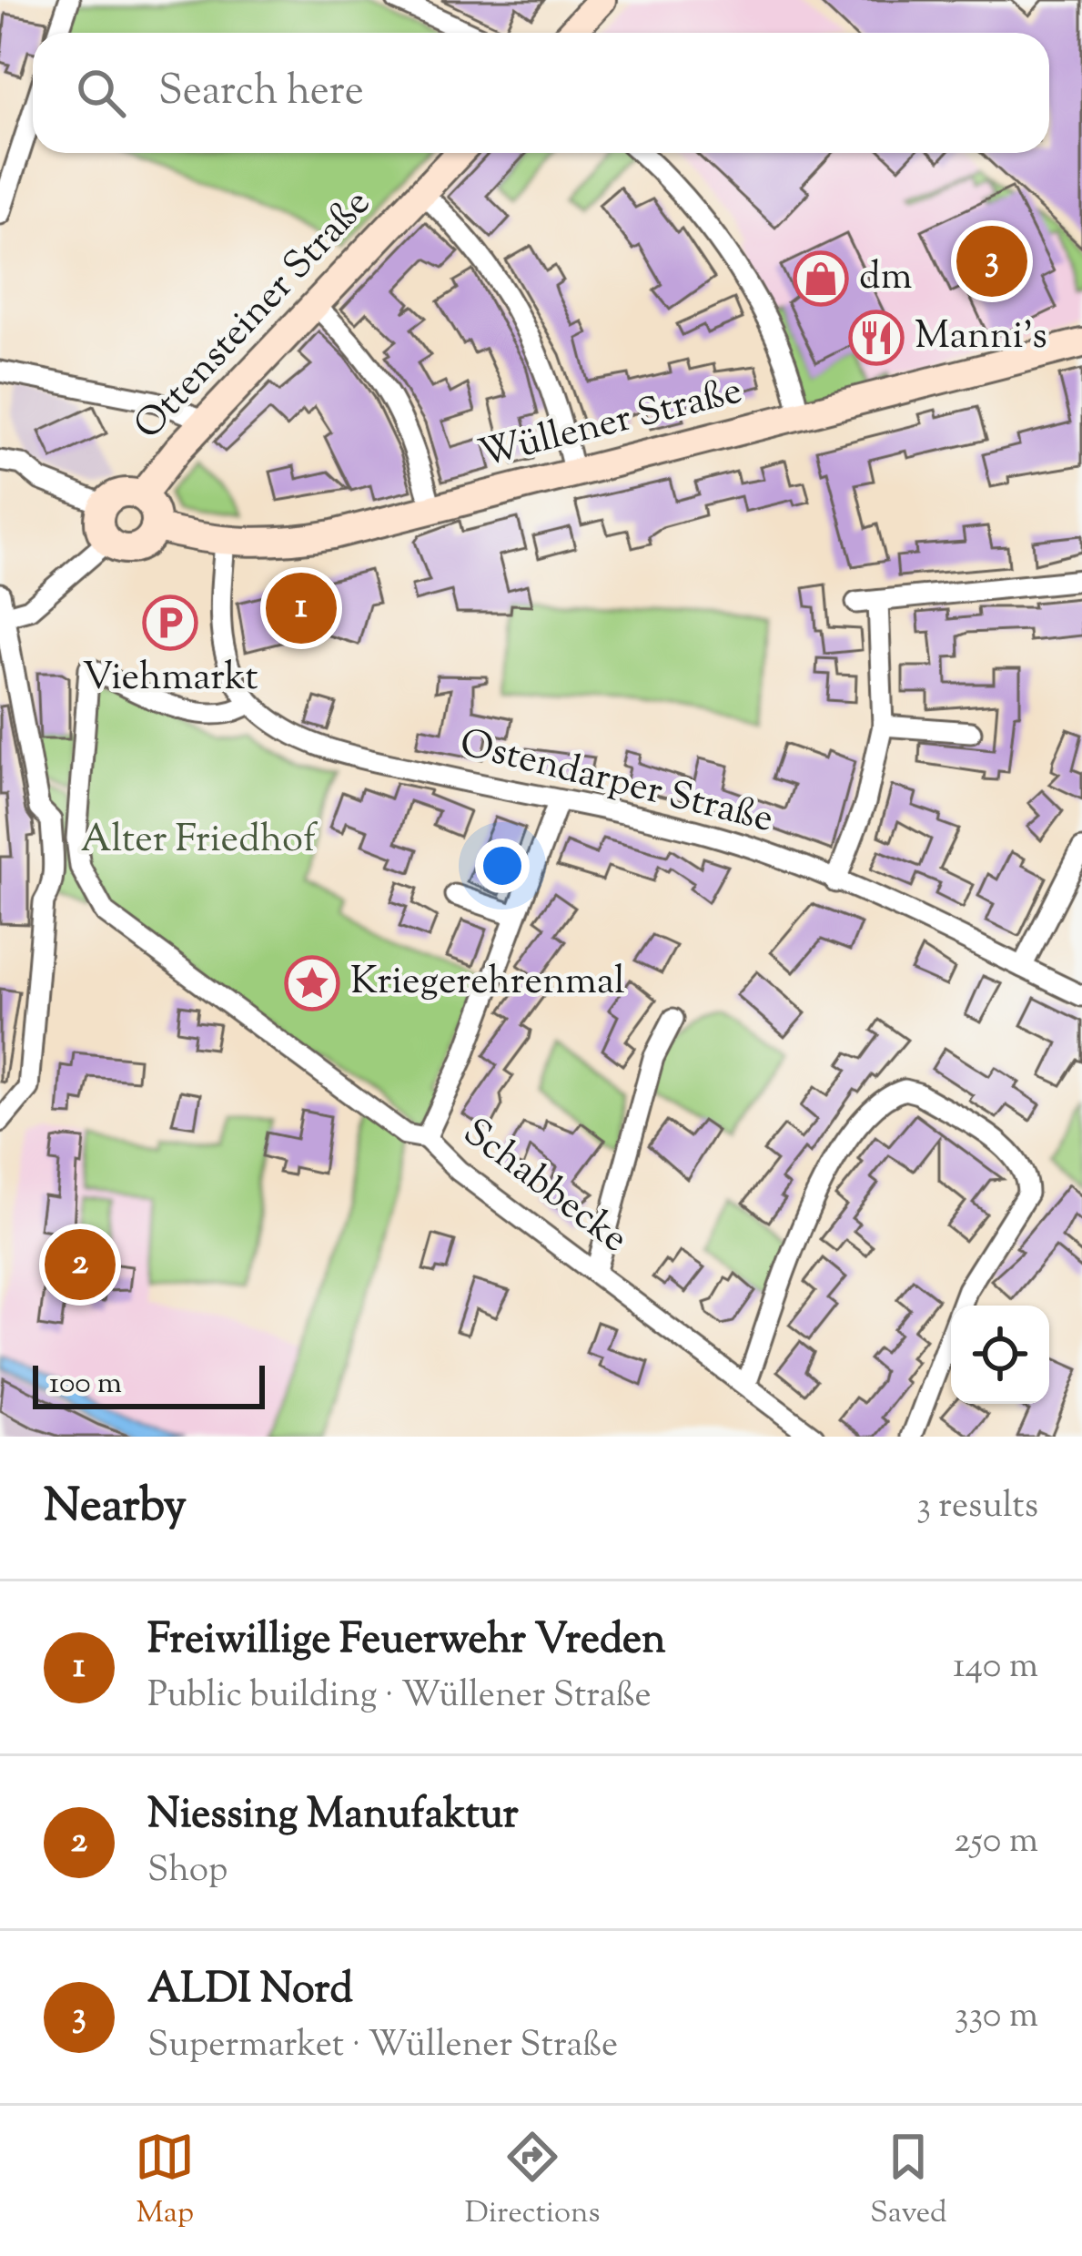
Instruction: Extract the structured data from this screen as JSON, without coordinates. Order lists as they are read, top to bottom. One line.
{"streets":{"street":["Ottensteiner Straße","Wüllener Straße","Ostendarper Straße","Schabbecke"]},"crossings":[["Ottensteiner Straße","Wüllener Straße"],["Ostendarper Straße","Schabbecke"]],"parks":["Alter Friedhof"],"places":{"shop":["dm"],"restaurant":["Manni's"],"parking":["Viehmarkt"],"place":["Kriegerehrenmal"]},"scale_bar":"100 m","page":{"search":"Search here","pins":["3","1","2"],"scale":"100 m","heading":["Nearby","3 results"],"list":[{"mark":"1","name":"Freiwillige Feuerwehr Vreden","note":"Public building · Wüllener Straße","value":"140 m"},{"mark":"2","name":"Niessing Manufaktur","note":"Shop","value":"250 m"},{"mark":"3","name":"ALDI Nord","note":"Supermarket · Wüllener Straße","value":"330 m"}],"nav":["Map","Directions","Saved"]}}
